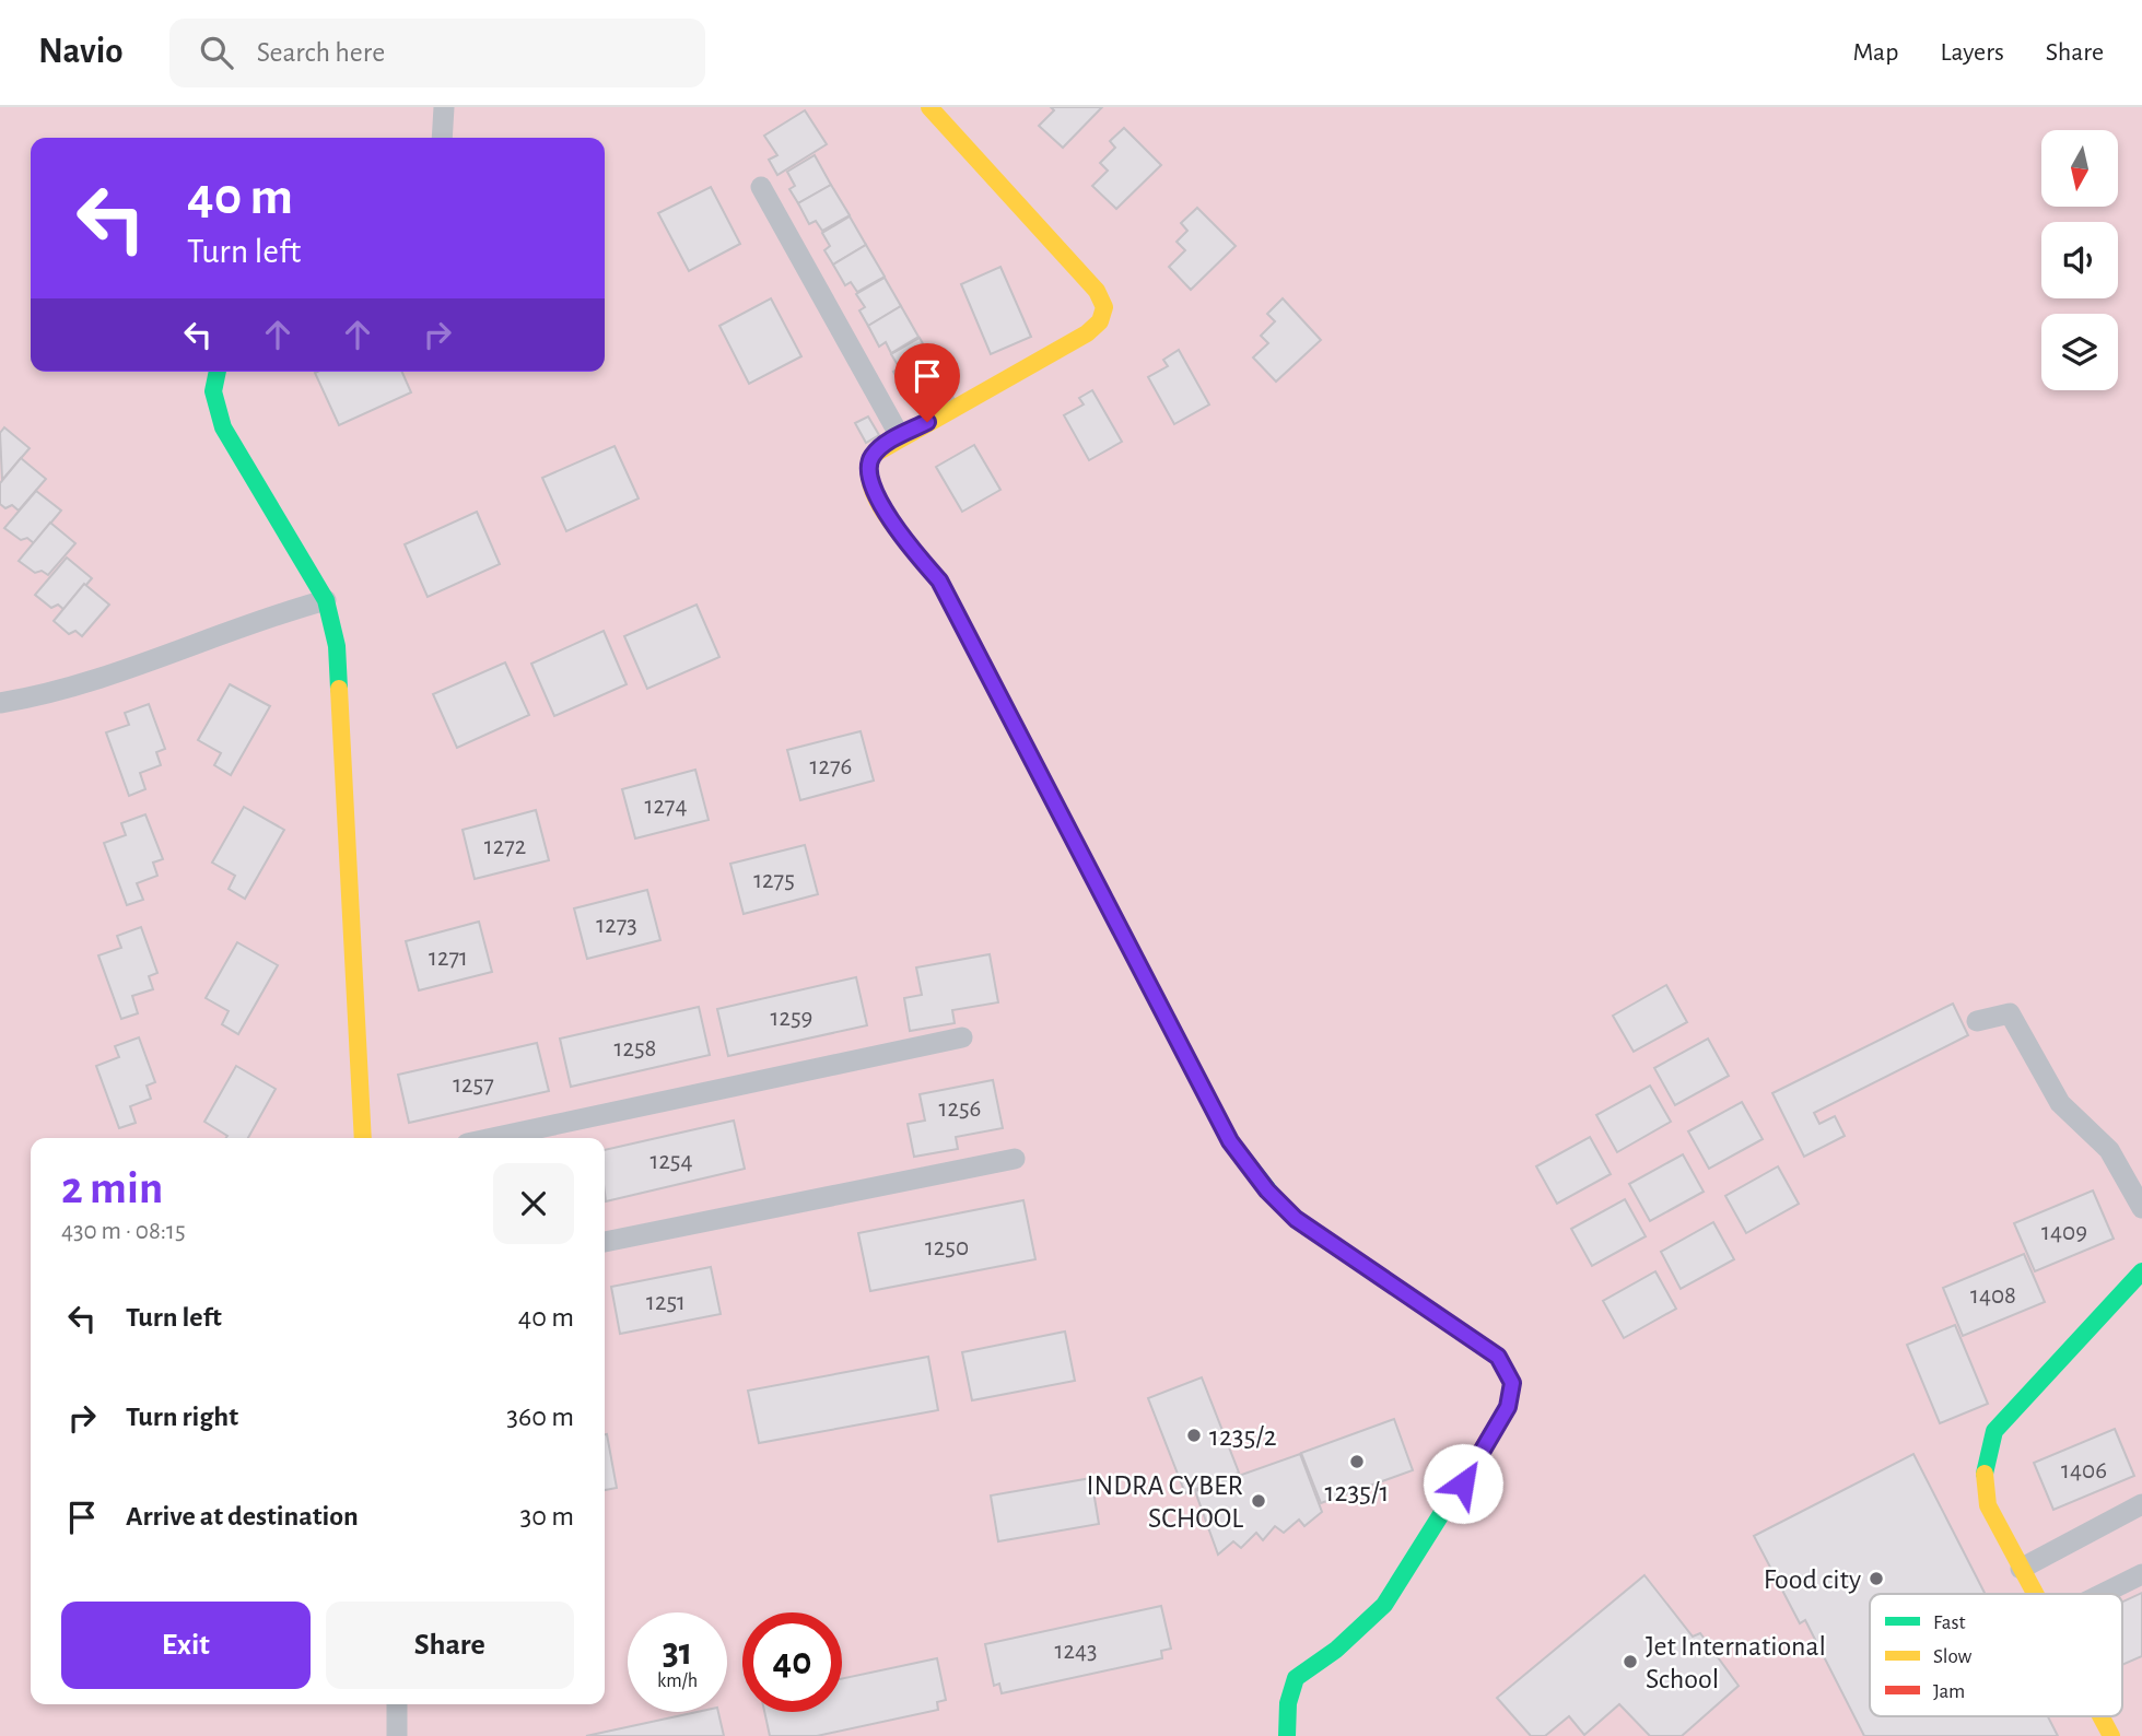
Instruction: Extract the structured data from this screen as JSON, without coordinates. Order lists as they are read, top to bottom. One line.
{"places":["1235/2","1235/1","INDRA CYBER SCHOOL","Food city","Jet International School"],"house_numbers":["1276","1274","1272","1275","1273","1271","1259","1258","1257","1256","1254","1409","1250","1408","1251","1406","1243"],"legend":["Fast","Slow","Jam"],"north":"bottom","page":{"header":"Navio","search":"Search here","nav":["Map","Layers","Share"],"turn":["40 m","Turn left"],"heading":["2 min","430 m · 08:15"],"list":[{"name":"Turn left","value":"40 m"},{"name":"Turn right","value":"360 m"},{"name":"Arrive at destination","value":"30 m"}],"buttons":["Exit","Share"],"speed":"31 km/h","limit":"40"}}
